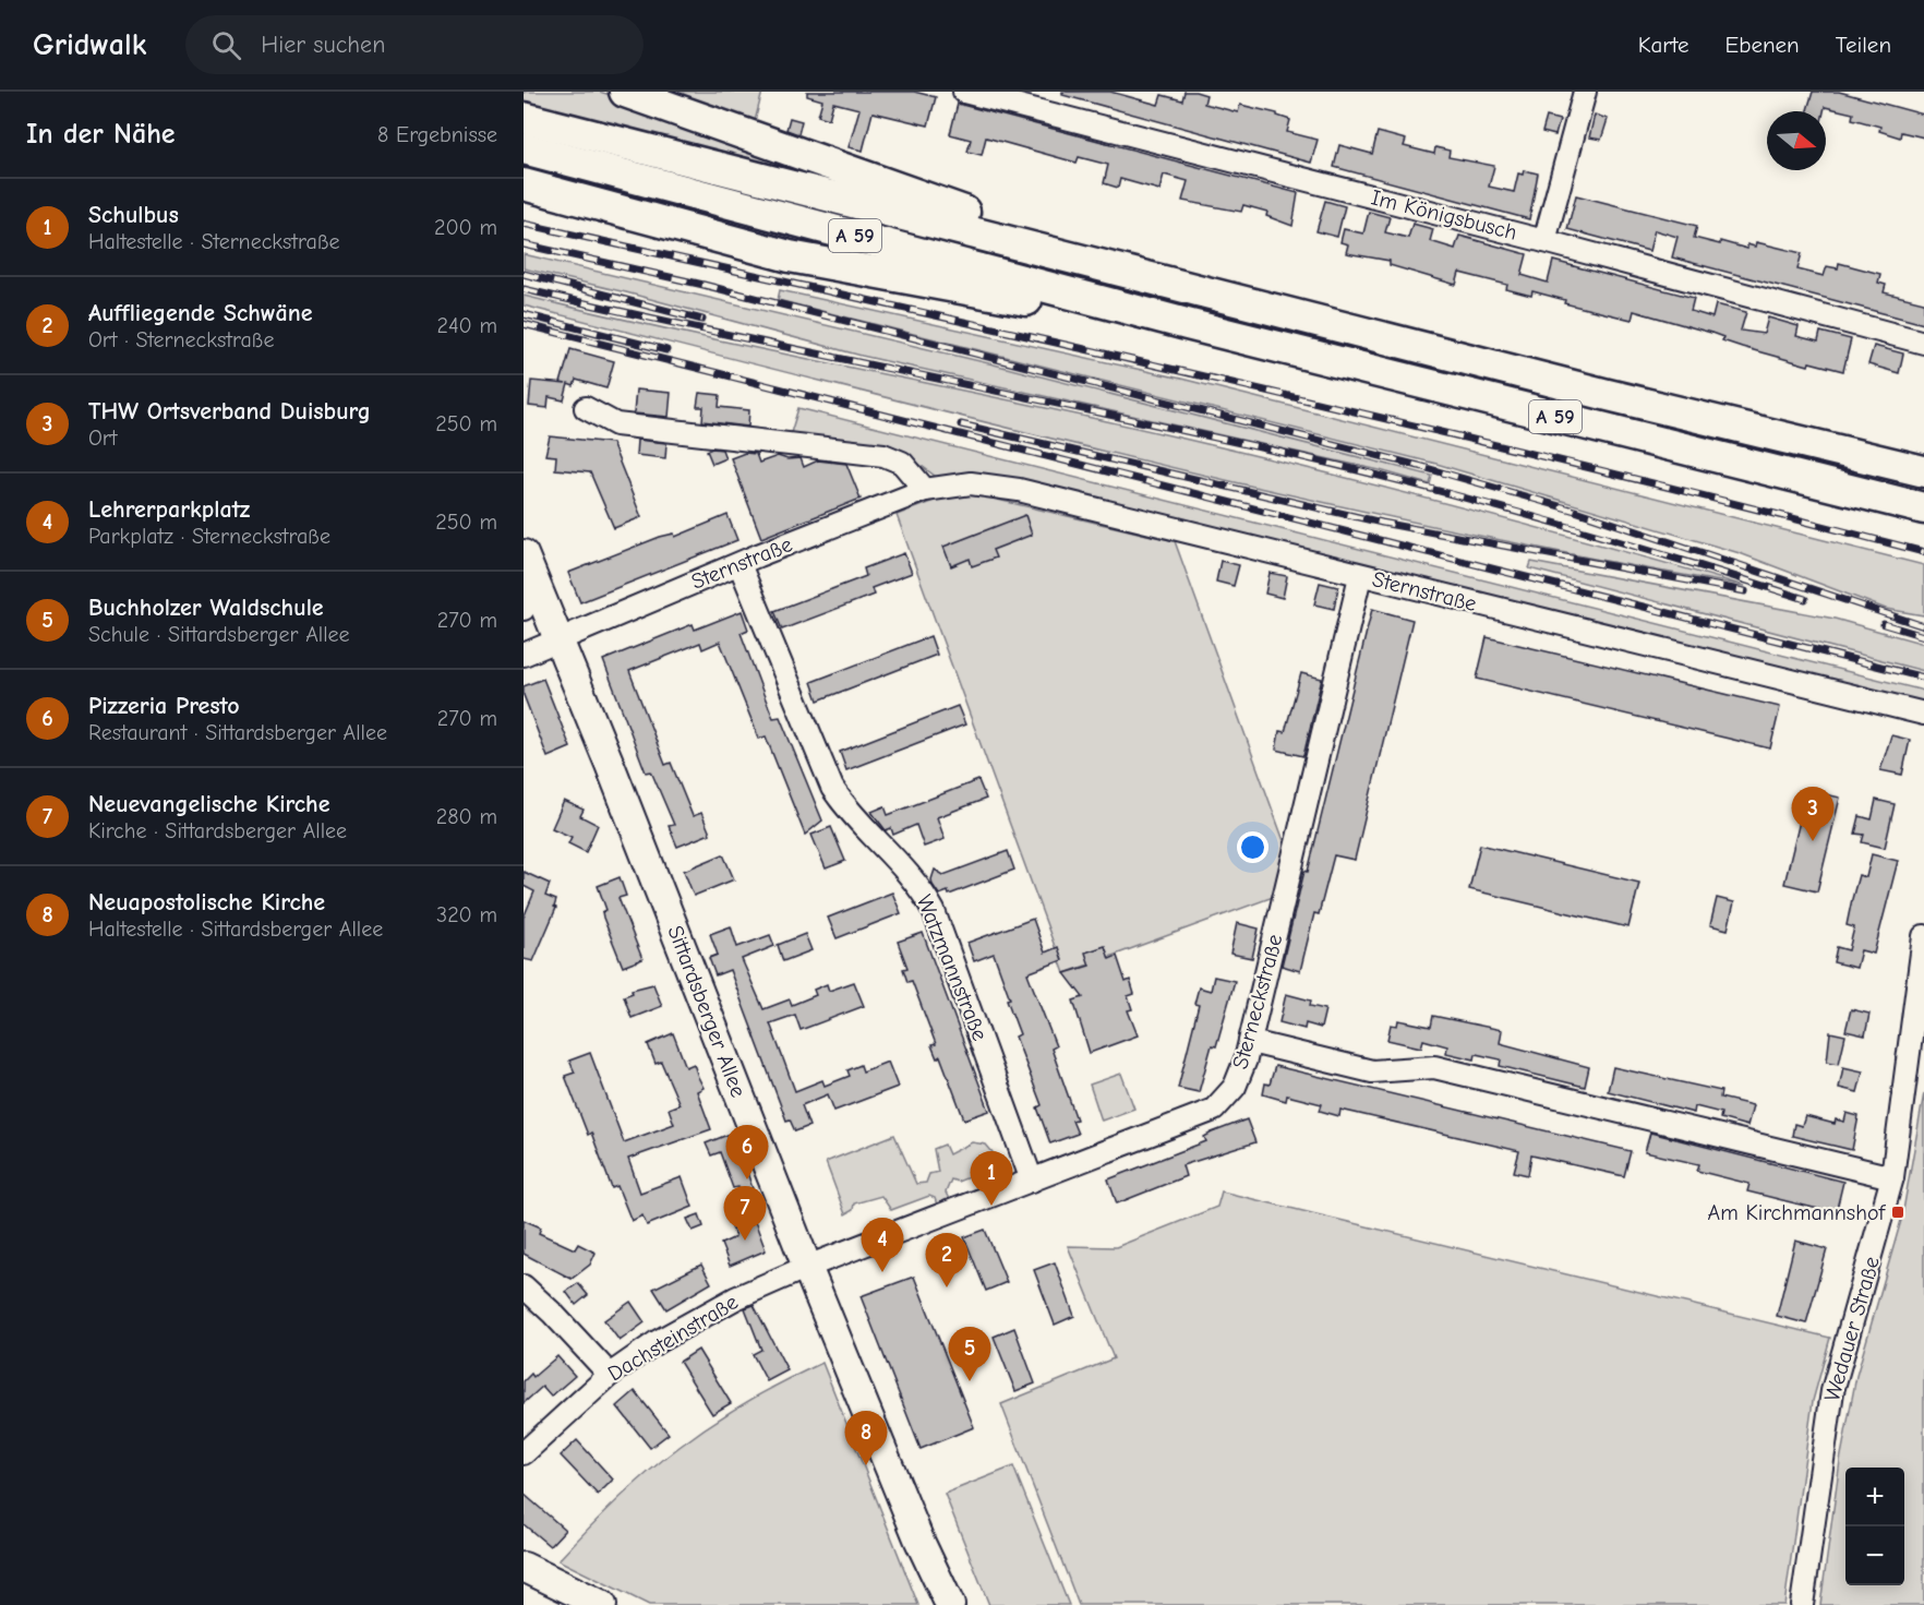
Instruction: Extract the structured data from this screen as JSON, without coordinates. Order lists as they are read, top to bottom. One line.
{"streets":{"highway":["A 59"],"main road":["Sittardsberger Allee"],"street":["Im Königsbusch","Sternstraße","Watzmannstraße","Sterneckstraße","Wedauer Straße","Dachsteinstraße"]},"crossings":[["Sternstraße","Watzmannstraße"],["Sternstraße","Sterneckstraße"],["Sternstraße","Sittardsberger Allee"],["Watzmannstraße","Sterneckstraße"],["Sterneckstraße","Sittardsberger Allee"],["Sterneckstraße","Dachsteinstraße"],["Sittardsberger Allee","Dachsteinstraße"]],"places":{"transit":["Am Kirchmannshof"]},"north":"right","page":{"header":"Gridwalk","search":"Hier suchen","nav":["Karte","Ebenen","Teilen"],"heading":["In der Nähe","8 Ergebnisse"],"list":[{"mark":"1","name":"Schulbus","note":"Haltestelle · Sterneckstraße","value":"200 m"},{"mark":"2","name":"Auffliegende Schwäne","note":"Ort · Sterneckstraße","value":"240 m"},{"mark":"3","name":"THW Ortsverband Duisburg","note":"Ort","value":"250 m"},{"mark":"4","name":"Lehrerparkplatz","note":"Parkplatz · Sterneckstraße","value":"250 m"},{"mark":"5","name":"Buchholzer Waldschule","note":"Schule · Sittardsberger Allee","value":"270 m"},{"mark":"6","name":"Pizzeria Presto","note":"Restaurant · Sittardsberger Allee","value":"270 m"},{"mark":"7","name":"Neuevangelische Kirche","note":"Kirche · Sittardsberger Allee","value":"280 m"},{"mark":"8","name":"Neuapostolische Kirche","note":"Haltestelle · Sittardsberger Allee","value":"320 m"}],"pins":["3","6","1","7","4","2","5","8"],"map_buttons":["+","−"]}}
